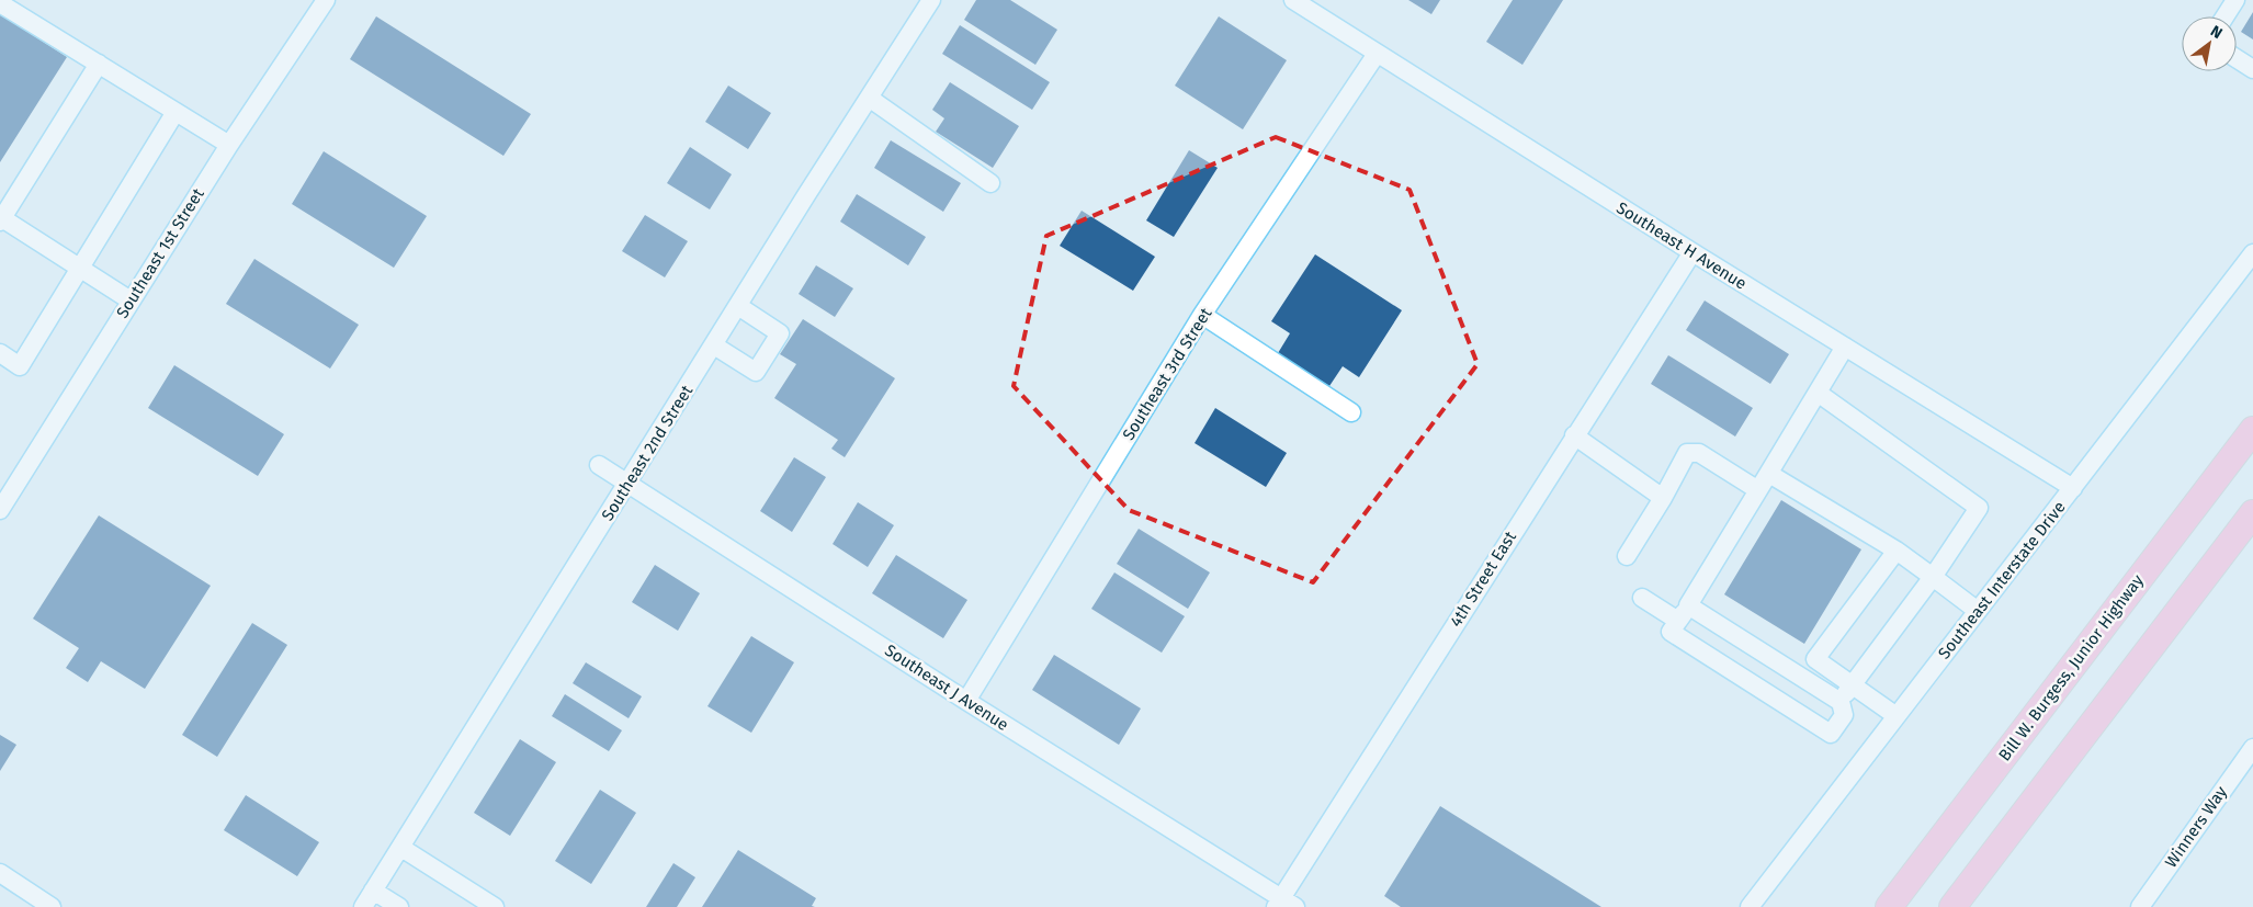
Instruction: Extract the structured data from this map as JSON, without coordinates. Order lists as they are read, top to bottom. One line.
{"streets":{"highway":["Bill W. Burgess, Junior Highway"],"street":["Southeast H Avenue","Southeast 1st Street","Southeast 3rd Street","Southeast 2nd Street","4th Street East","Southeast Interstate Drive","Southeast J Avenue","Winners Way"]},"crossings":[["Southeast H Avenue","Southeast 3rd Street"],["Southeast H Avenue","4th Street East"],["Southeast H Avenue","Southeast Interstate Drive"],["Southeast 3rd Street","Southeast J Avenue"],["Southeast 2nd Street","Southeast J Avenue"],["4th Street East","Southeast J Avenue"]],"north":"top right"}
